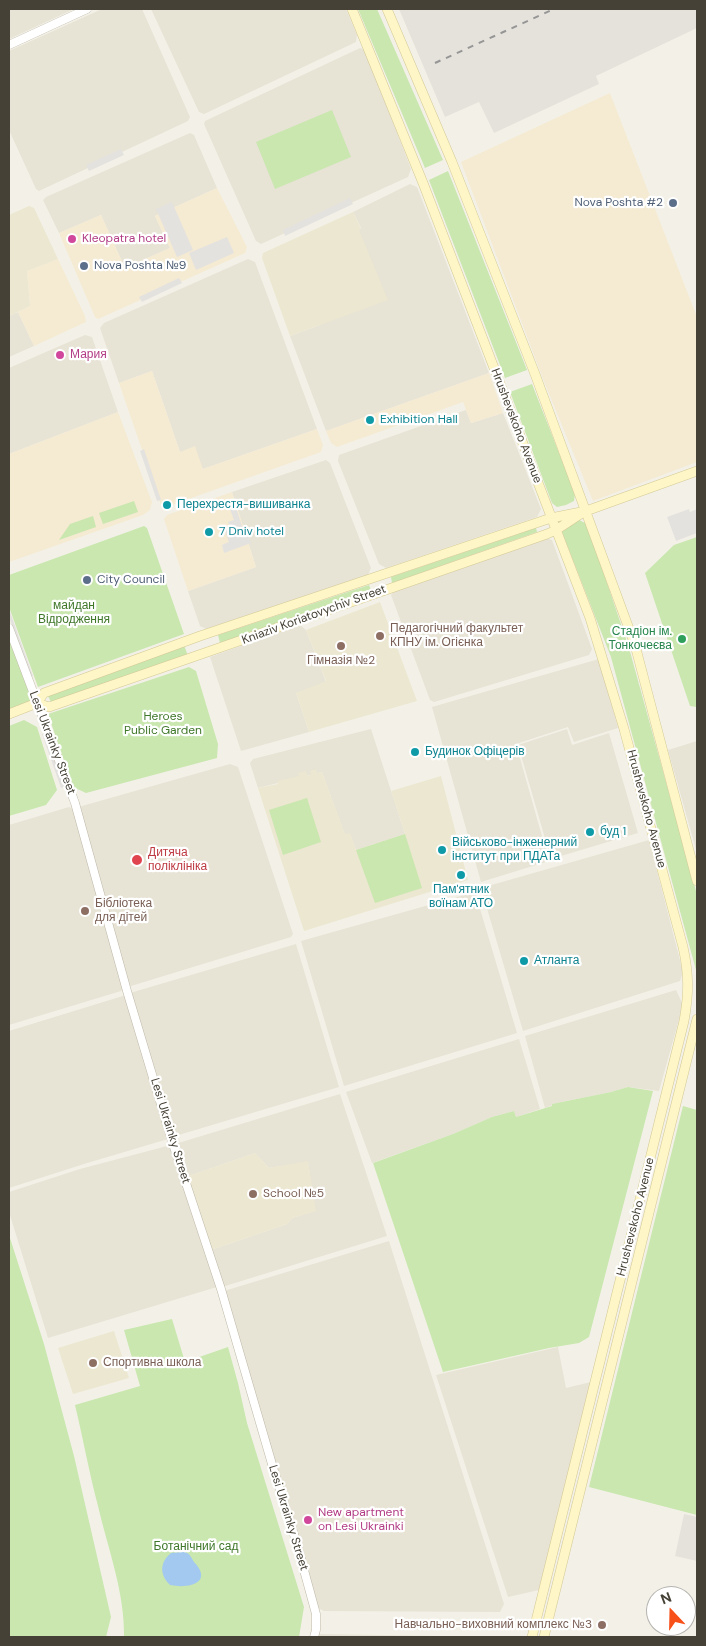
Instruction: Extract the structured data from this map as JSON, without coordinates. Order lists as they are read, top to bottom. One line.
{"streets":{"main road":["Hrushevskoho Avenue","Kniaziv Koriatovychiv Street"],"street":["Lesi Ukrainky Street"]},"crossings":[["Hrushevskoho Avenue","Kniaziv Koriatovychiv Street"],["Kniaziv Koriatovychiv Street","Lesi Ukrainky Street"]],"parks":["майдан Відродження","Heroes Public Garden","Ботанічний сад"],"places":["Nova Poshta #2","Kleopatra hotel","Nova Poshta №9","Мария","Exhibition Hall","Перехрестя-вишиванка","7 Dniv hotel","City Council","Педагогічний факультет КПНУ ім. Огієнка","Стадіон ім. Тонкочеєва","Гімназія №2","Будинок Офіцерів","буд 1","Військово-інженерний інститут при ПДАТа","Дитяча поліклініка","Пам'ятник воїнам АТО","Бібліотека для дітей","Атланта","School №5","Спортивна школа","New apartment on Lesi Ukrainki","Навчально-виховний комплекс №3"],"north":"top"}
